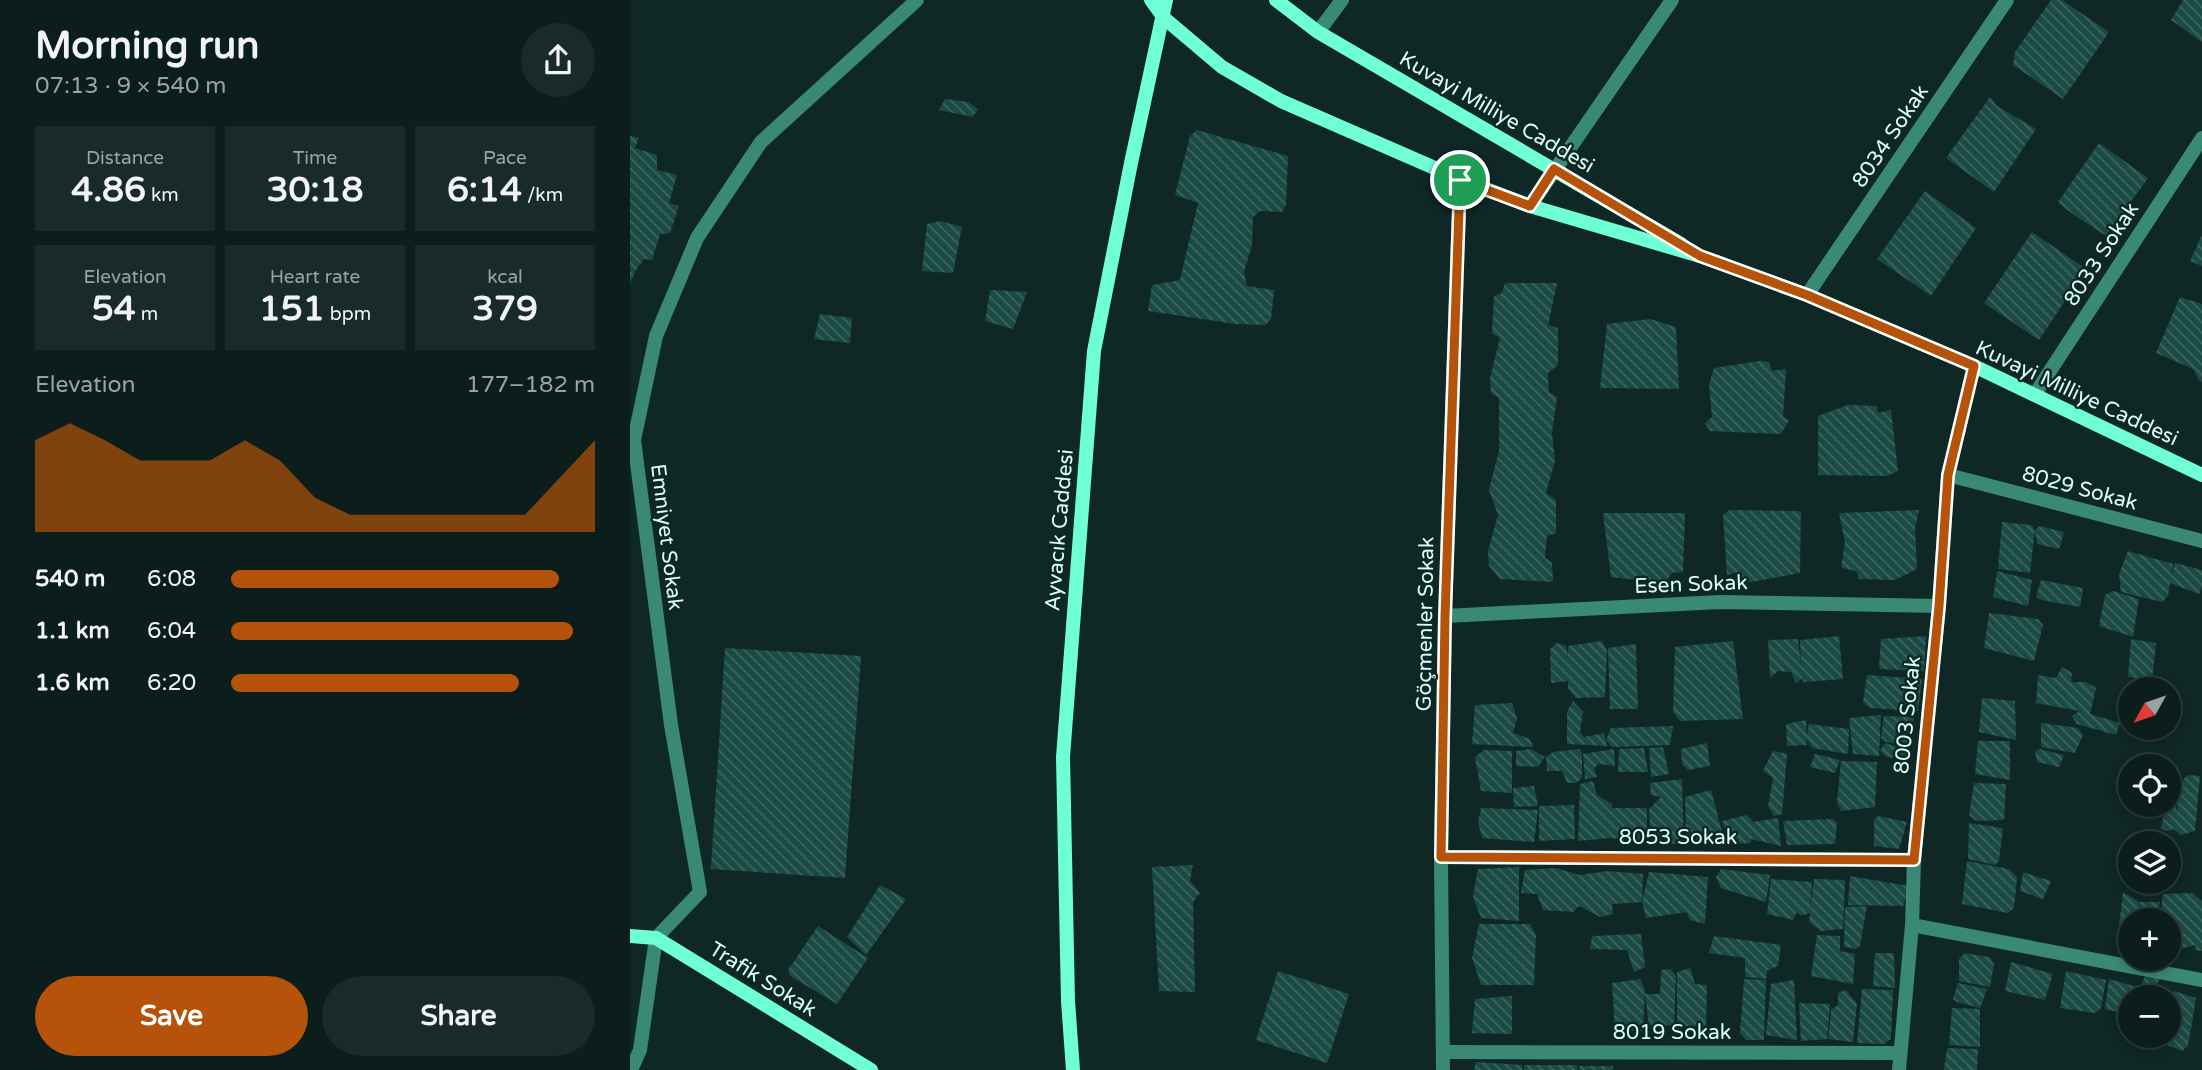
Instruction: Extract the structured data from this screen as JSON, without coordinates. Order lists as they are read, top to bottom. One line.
{"streets":{"main road":["Kuvayi Milliye Caddesi","Ayvacık Caddesi","Trafik Sokak"],"street":["8034 Sokak","8033 Sokak","8029 Sokak","Emniyet Sokak","Esen Sokak","Göçmenler Sokak","8003 Sokak","8053 Sokak","8019 Sokak"]},"crossings":[["Kuvayi Milliye Caddesi","8034 Sokak"],["Kuvayi Milliye Caddesi","8033 Sokak"],["Kuvayi Milliye Caddesi","Ayvacık Caddesi"],["Kuvayi Milliye Caddesi","Göçmenler Sokak"],["Kuvayi Milliye Caddesi","8003 Sokak"],["8029 Sokak","8003 Sokak"],["Emniyet Sokak","Trafik Sokak"],["Esen Sokak","Göçmenler Sokak"],["Esen Sokak","8003 Sokak"],["Göçmenler Sokak","8053 Sokak"],["Göçmenler Sokak","8019 Sokak"],["8003 Sokak","8053 Sokak"],["8003 Sokak","8019 Sokak"]],"north":"bottom left","page":{"heading":["Morning run","07:13 · 9 × 540 m"],"stats":[["Distance","4.86 km"],["Time","30:18"],["Pace","6:14 /km"],["Elevation","54 m"],["Heart rate","151 bpm"],["kcal","379"]],"chart":["Elevation","177–182 m"],"list":[{"name":"540 m","note":"6:08"},{"name":"1.1 km","note":"6:04"},{"name":"1.6 km","note":"6:20"}],"map_buttons":["+","−"],"buttons":["Save","Share"]}}
